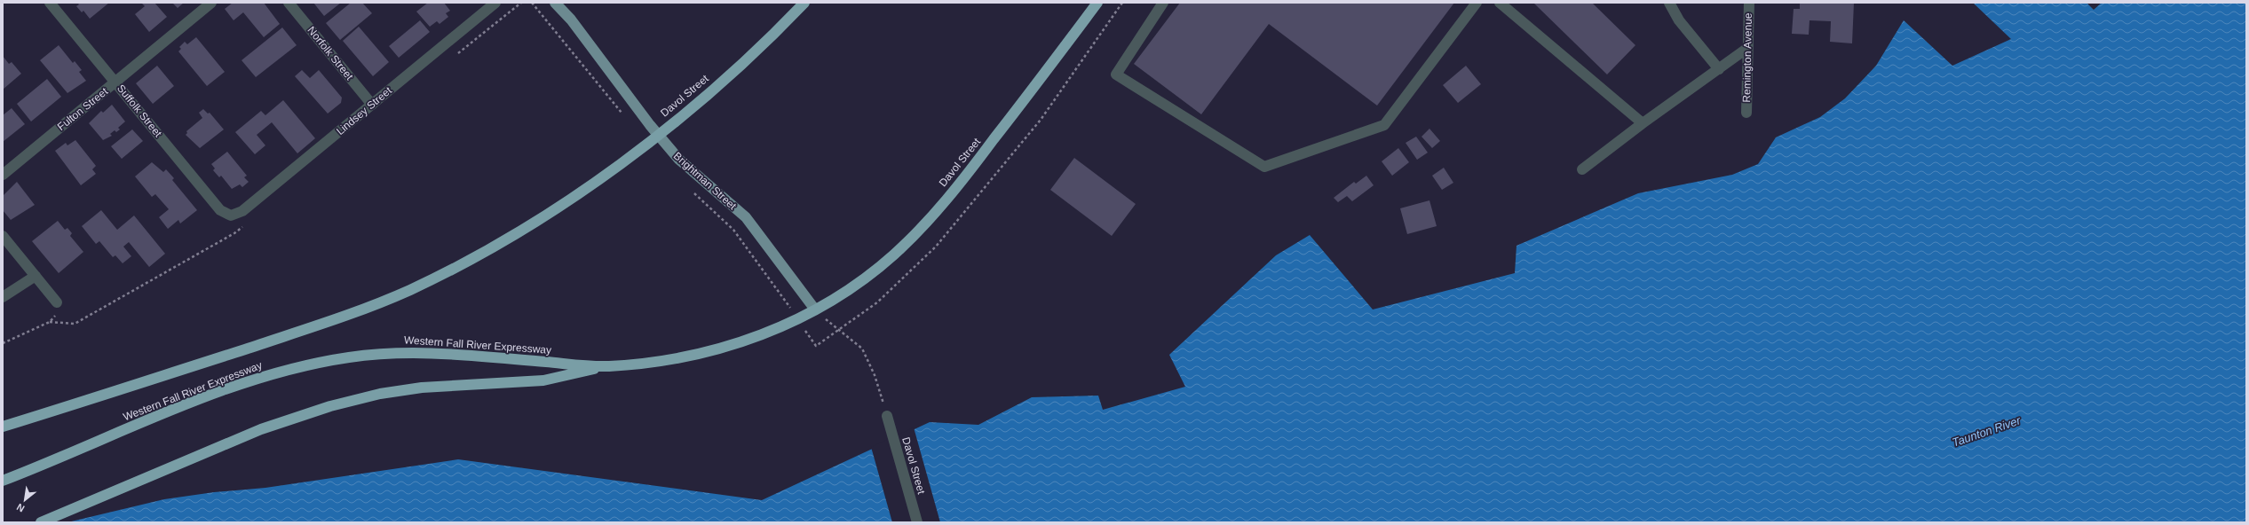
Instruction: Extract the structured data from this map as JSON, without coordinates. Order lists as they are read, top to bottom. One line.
{"streets":{"highway":["Davol Street","Western Fall River Expressway"],"main road":["Brightman Street"],"street":["Norfolk Street","Remington Avenue","Fulton Street","Suffolk Street","Lindsey Street"]},"crossings":[["Norfolk Street","Lindsey Street"],["Davol Street","Brightman Street"],["Davol Street","Western Fall River Expressway"],["Fulton Street","Suffolk Street"],["Suffolk Street","Lindsey Street"],["Brightman Street","Western Fall River Expressway"]],"water":["Taunton River"],"north":"bottom left"}
